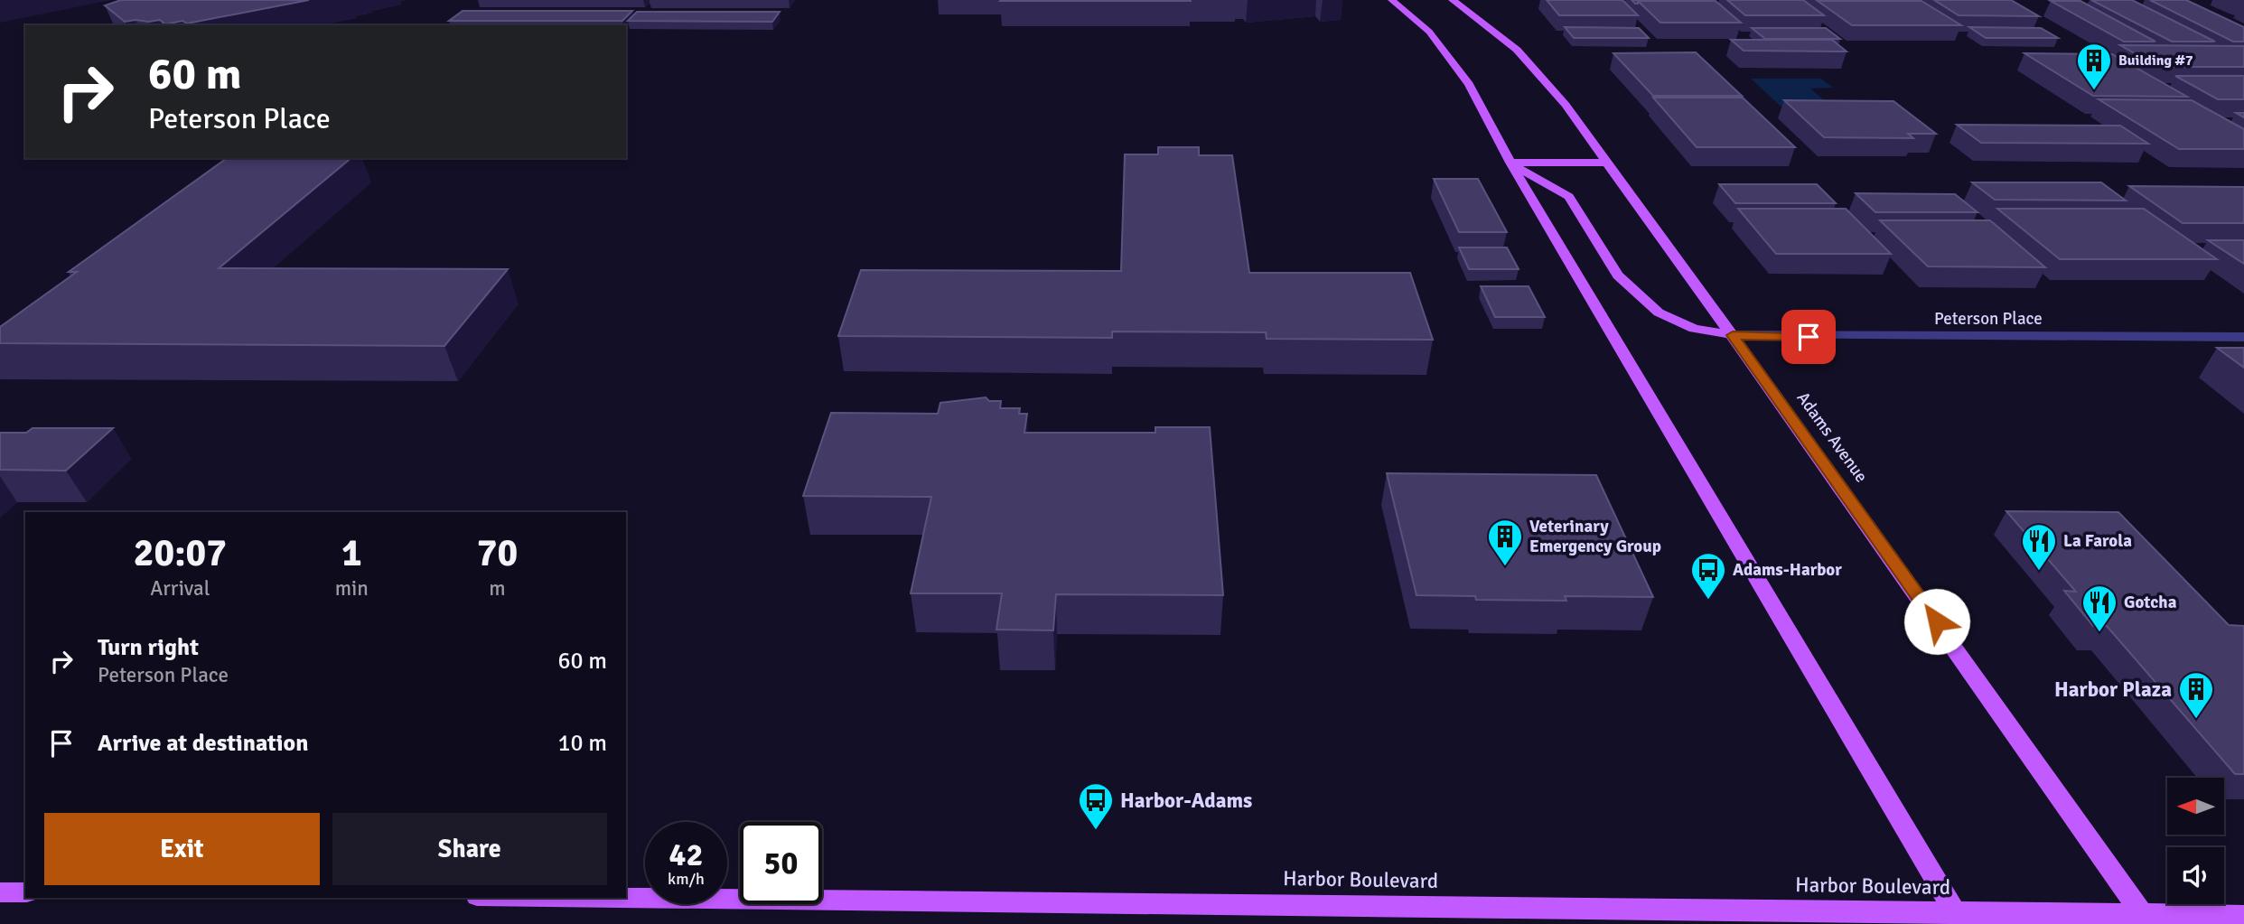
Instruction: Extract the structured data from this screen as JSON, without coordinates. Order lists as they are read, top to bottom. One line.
{"streets":{"main road":["Adams Avenue","Harbor Boulevard"],"street":["Peterson Place"]},"crossings":[["Peterson Place","Adams Avenue"],["Adams Avenue","Harbor Boulevard"]],"places":{"building":["Building #7","Veterinary Emergency Group","Harbor Plaza"],"restaurant":["La Farola","Gotcha"],"bus stop":["Adams-Harbor","Harbor-Adams"]},"north":"left","page":{"turn":["60 m","Peterson Place"],"eta":["20:07","Arrival","1","min","70","m"],"list":[{"name":"Turn right","note":"Peterson Place","value":"60 m"},{"name":"Arrive at destination","value":"10 m"}],"buttons":["Exit","Share"],"speed":"42 km/h","limit":"50"}}
